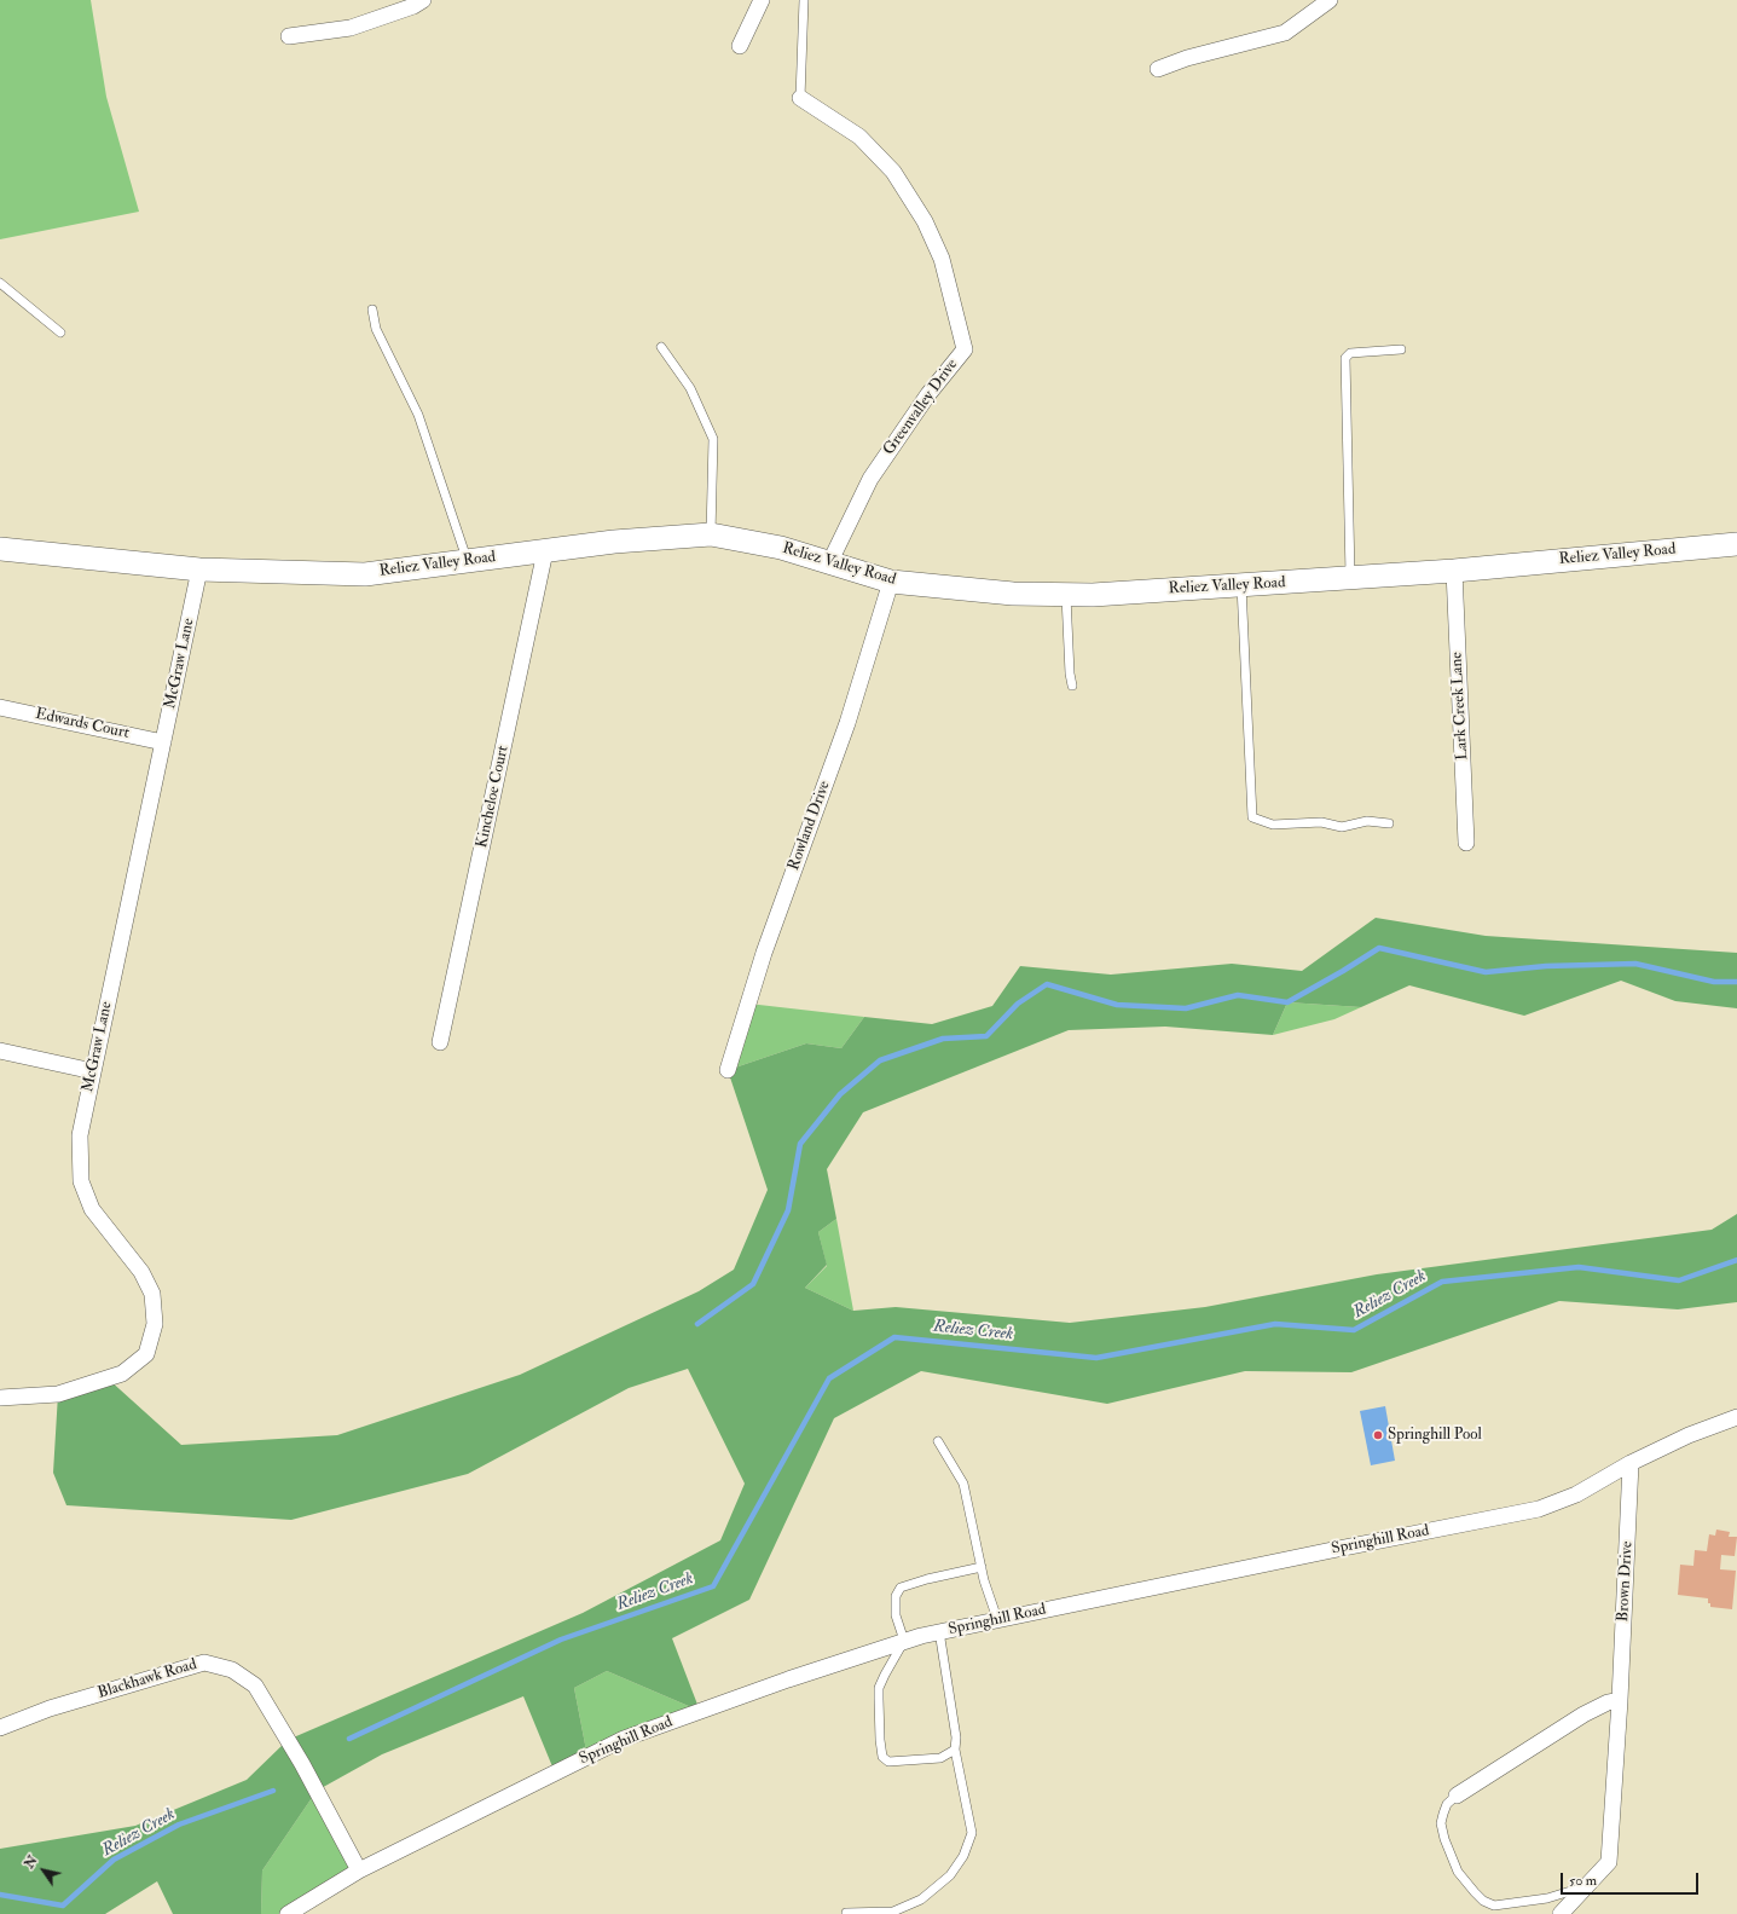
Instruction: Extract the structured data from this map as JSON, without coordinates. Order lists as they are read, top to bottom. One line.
{"streets":{"main road":["Reliez Valley Road"],"street":["Greenvalley Drive","McGraw Lane","Lark Creek Lane","Edwards Court","Kincheloe Court","Rowland Drive","Springhill Road","Brown Drive","Blackhawk Road"]},"crossings":[["Greenvalley Drive","Reliez Valley Road"],["Reliez Valley Road","McGraw Lane"],["Reliez Valley Road","Lark Creek Lane"],["Reliez Valley Road","Kincheloe Court"],["Reliez Valley Road","Rowland Drive"],["McGraw Lane","Edwards Court"],["Springhill Road","Brown Drive"],["Springhill Road","Blackhawk Road"]],"water":["Reliez Creek"],"places":["Springhill Pool"],"scale_bar":"50 m","north":"top left"}
